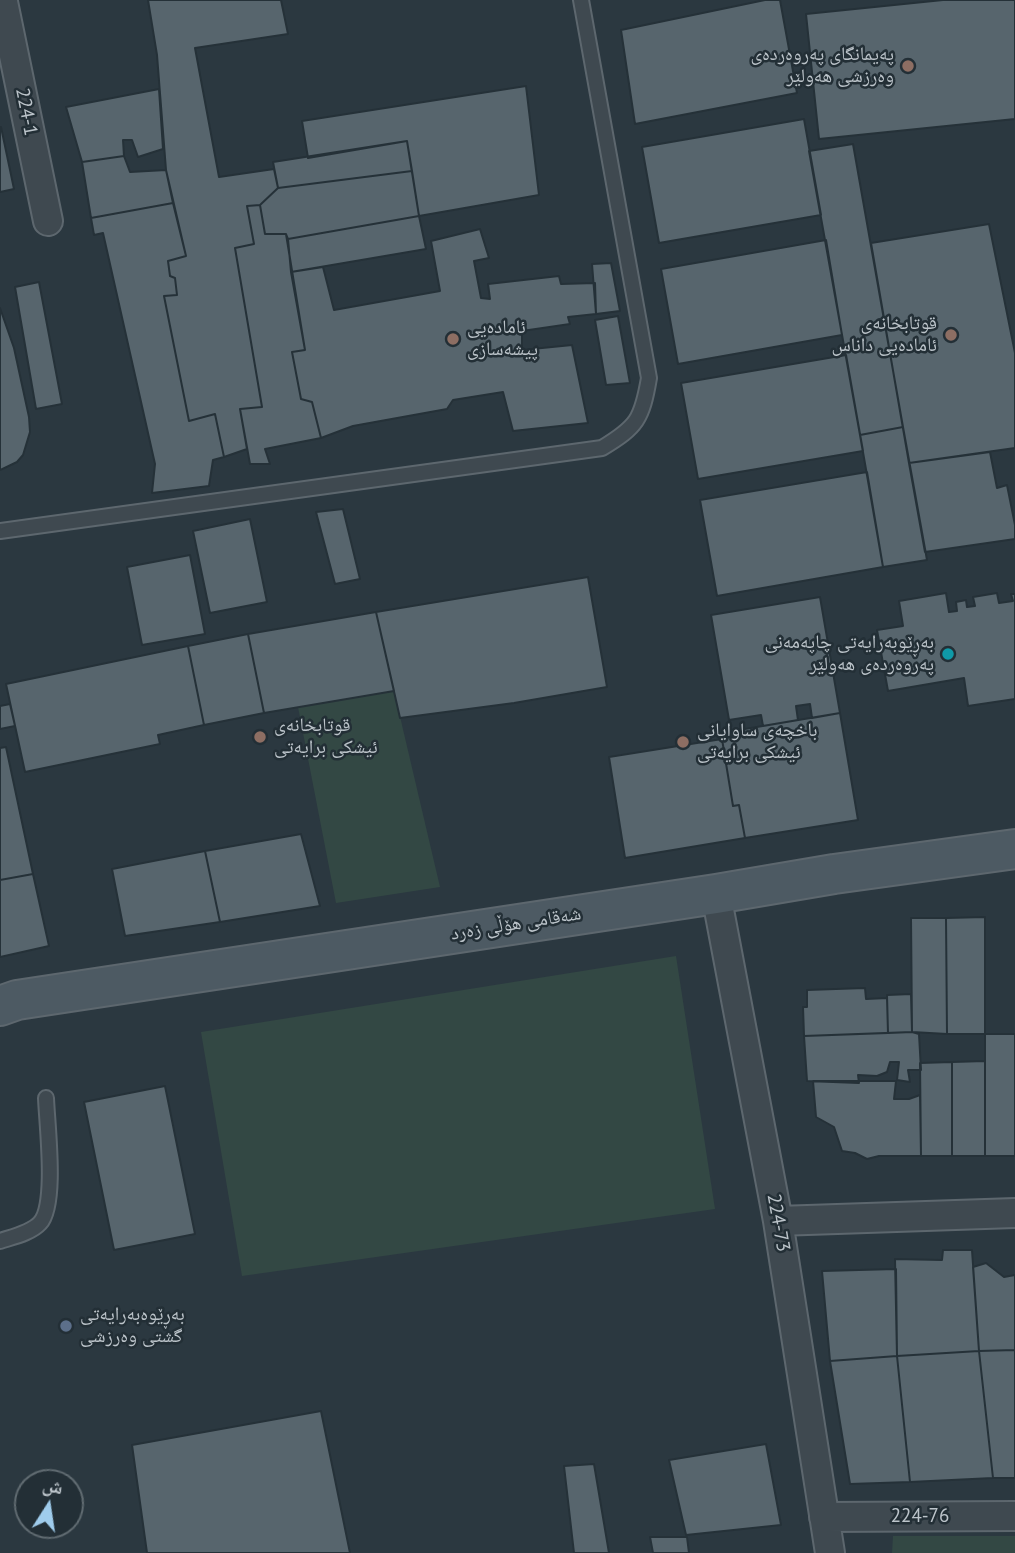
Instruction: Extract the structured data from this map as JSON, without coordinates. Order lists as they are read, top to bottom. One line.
{"streets":{"street":["224-1","شەقامی هۆڵی زەرد","224-73","224-76"]},"crossings":[["شەقامی هۆڵی زەرد","224-73"],["224-73","224-76"]],"places":["پەیمانگای پەروەردەی وەرزشی هەولێر","قوتابخانەی ئامادەیی داناس","ئامادەیی پیشەسازی","بەڕێوبەرایەتی چاپەمەنی پەروەردەی هەولێر","قوتابخانەی ئیشکی برایەتی","باخچەی ساوایانی ئیشکی برایەتی","بەڕێوەبەرایەتی گشتی وەرزشی"],"north":"top"}
